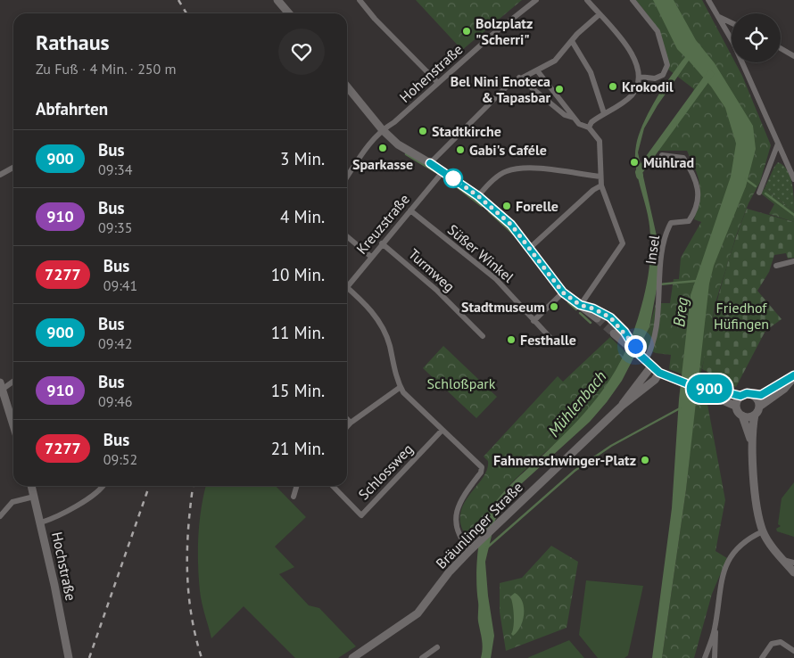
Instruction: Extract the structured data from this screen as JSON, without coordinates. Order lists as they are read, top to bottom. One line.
{"streets":{"main road":["Bräunlinger Straße","Hochstraße"],"street":["Hohenstraße","Kreuzstraße","Insel","Süßer Winkel","Turmweg","Schlossweg"]},"crossings":[["Kreuzstraße","Süßer Winkel"],["Kreuzstraße","Turmweg"],["Insel","Bräunlinger Straße"]],"water":["Breg","Mühlenbach"],"parks":["Friedhof Hüfingen","Schloßpark"],"places":["Bolzplatz \"Scherri\"","Krokodil","Bel Nini Enoteca & Tapasbar","Stadtkirche","Sparkasse","Gabi's Caféle","Mühlrad","Forelle","Stadtmuseum","Festhalle","Fahnenschwinger-Platz"],"lines":["bus line 900"],"page":{"on_map":"900","heading":[["Rathaus","Zu Fuß · 4 Min. · 250 m"],"Abfahrten"],"list":[{"mark":"900","name":"Bus","note":"09:34","value":"3 Min."},{"mark":"910","name":"Bus","note":"09:35","value":"4 Min."},{"mark":"7277","name":"Bus","note":"09:41","value":"10 Min."},{"mark":"900","name":"Bus","note":"09:42","value":"11 Min."},{"mark":"910","name":"Bus","note":"09:46","value":"15 Min."},{"mark":"7277","name":"Bus","note":"09:52","value":"21 Min."}]}}
